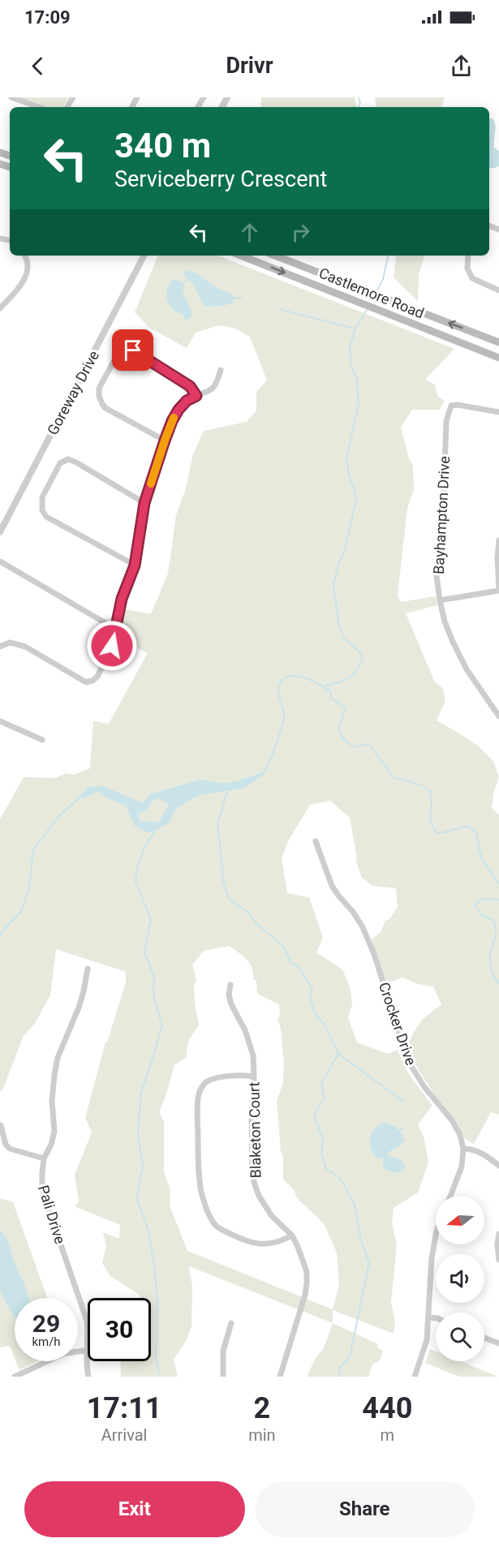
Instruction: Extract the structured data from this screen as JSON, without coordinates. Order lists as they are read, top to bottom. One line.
{"streets":{"main road":["Castlemore Road"],"street":["Goreway Drive","Bayhampton Drive","Crocker Drive","Blaketon Court","Pali Drive"]},"north":"left","page":{"status":"17:09","header":"Drivr","turn":["340 m","Serviceberry Crescent"],"speed":"29 km/h","limit":"30","eta":["17:11","Arrival","2","min","440","m"],"buttons":["Exit","Share"]}}
